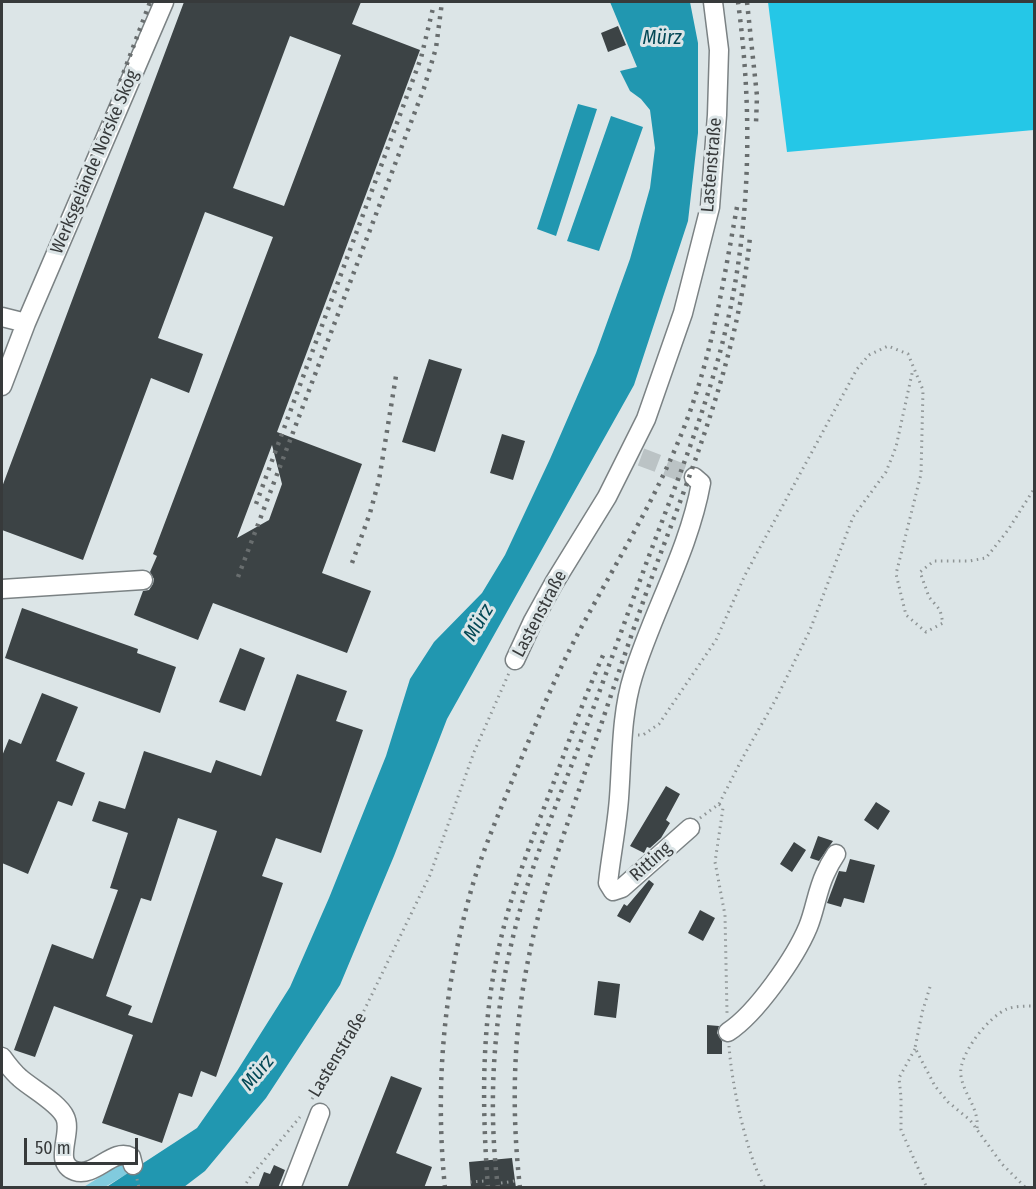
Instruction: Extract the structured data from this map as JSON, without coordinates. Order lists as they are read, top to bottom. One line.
{"streets":{"street":["Werksgelände Norske Skog","Lastenstraße","Ritting"]},"water":["Mürz"],"scale_bar":"50 m"}
